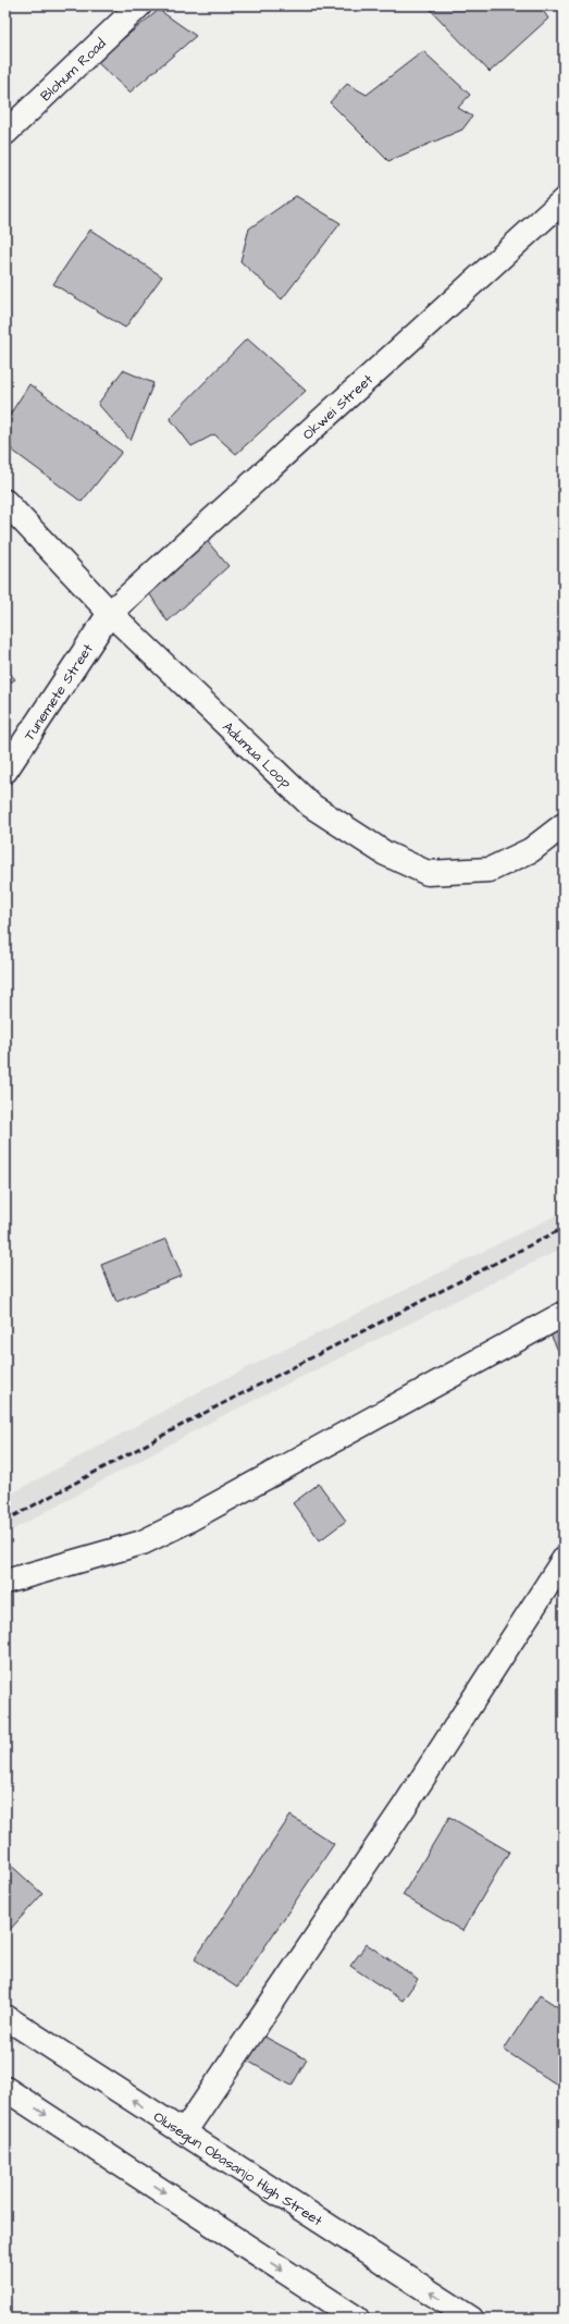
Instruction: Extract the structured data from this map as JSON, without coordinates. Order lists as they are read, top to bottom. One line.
{"streets":{"street":["Blohum Road","Okwei Street","Tunemete Street","Adumua Loop","Olusegun Obasanjo High Street"]},"crossings":[["Okwei Street","Tunemete Street"],["Okwei Street","Adumua Loop"],["Tunemete Street","Adumua Loop"]]}
